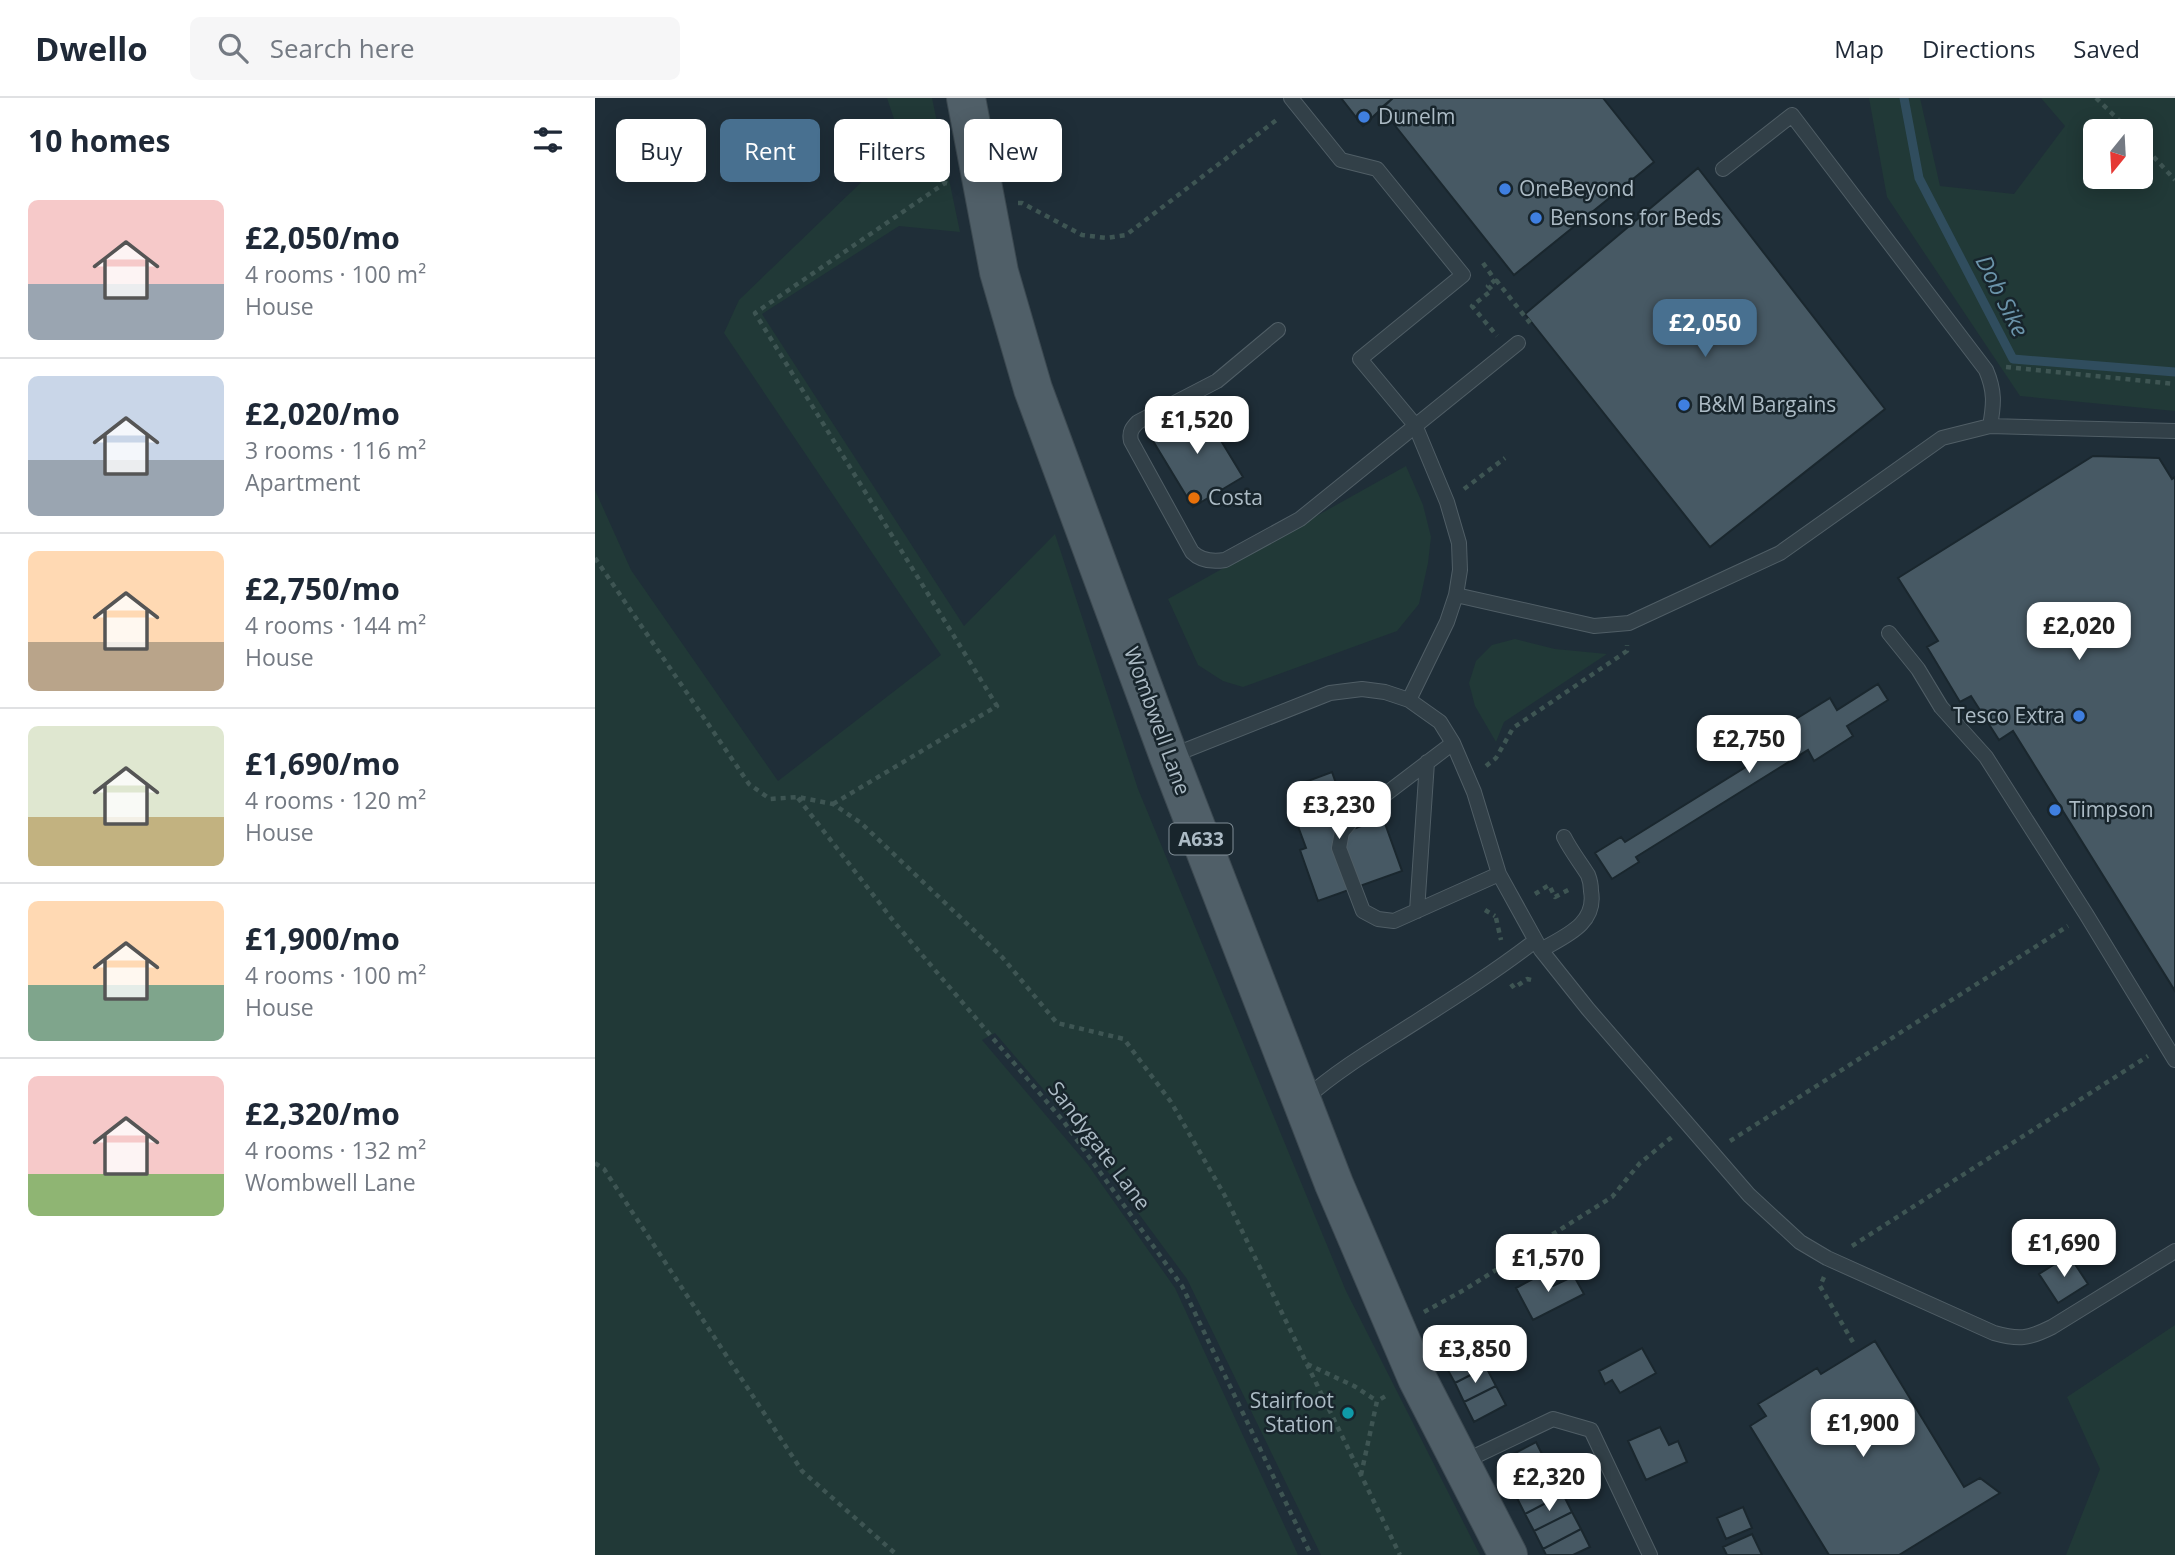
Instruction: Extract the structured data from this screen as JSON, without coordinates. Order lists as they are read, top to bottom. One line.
{"streets":{"main road":["Wombwell Lane","A633"],"path":["Sandygate Lane"]},"water":["Dob Sike"],"places":["Dunelm","OneBeyond","Bensons for Beds","B&M Bargains","Costa","Tesco Extra","Timpson","Stairfoot Station"],"north":"bottom","page":{"header":"Dwello","search":"Search here","nav":["Map","Directions","Saved"],"heading":"10 homes","chip":["Buy","Rent","Filters","New"],"list":[{"name":"£2,050/mo","note":"4 rooms · 100 m² · House"},{"name":"£2,020/mo","note":"3 rooms · 116 m² · Apartment"},{"name":"£2,750/mo","note":"4 rooms · 144 m² · House"},{"name":"£1,690/mo","note":"4 rooms · 120 m² · House"},{"name":"£1,900/mo","note":"4 rooms · 100 m² · House"},{"name":"£2,320/mo","note":"4 rooms · 132 m² · Wombwell Lane"}],"price":["£2,050","£1,520","£2,020","£2,750","£3,230","£1,690","£1,570","£3,850","£1,900","£2,320"]}}
